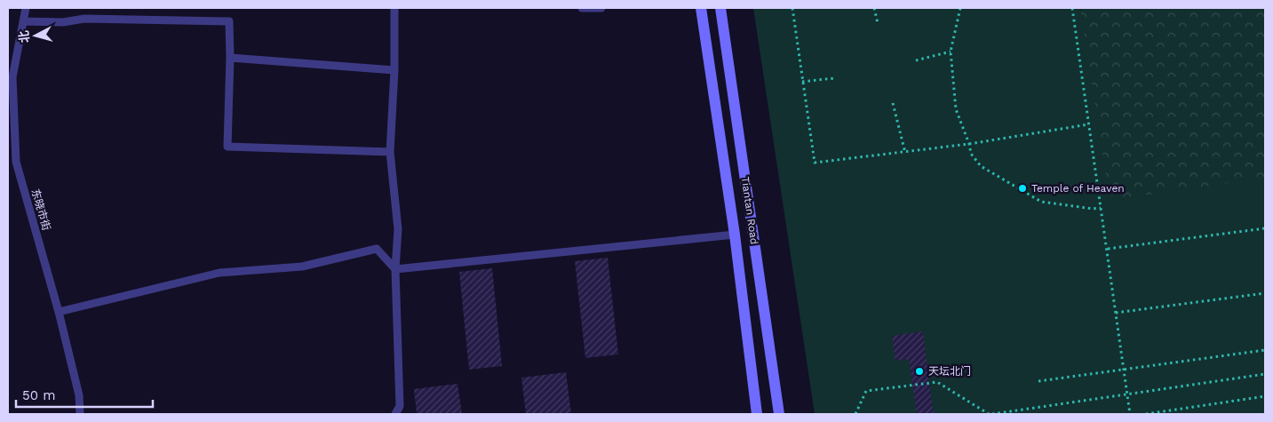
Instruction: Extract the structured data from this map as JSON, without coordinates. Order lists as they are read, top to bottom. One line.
{"streets":{"street":["Tiantan Road"],"lane":["东晓市街"]},"places":["Temple of Heaven","天坛北门"],"scale_bar":"50 m","north":"left"}
